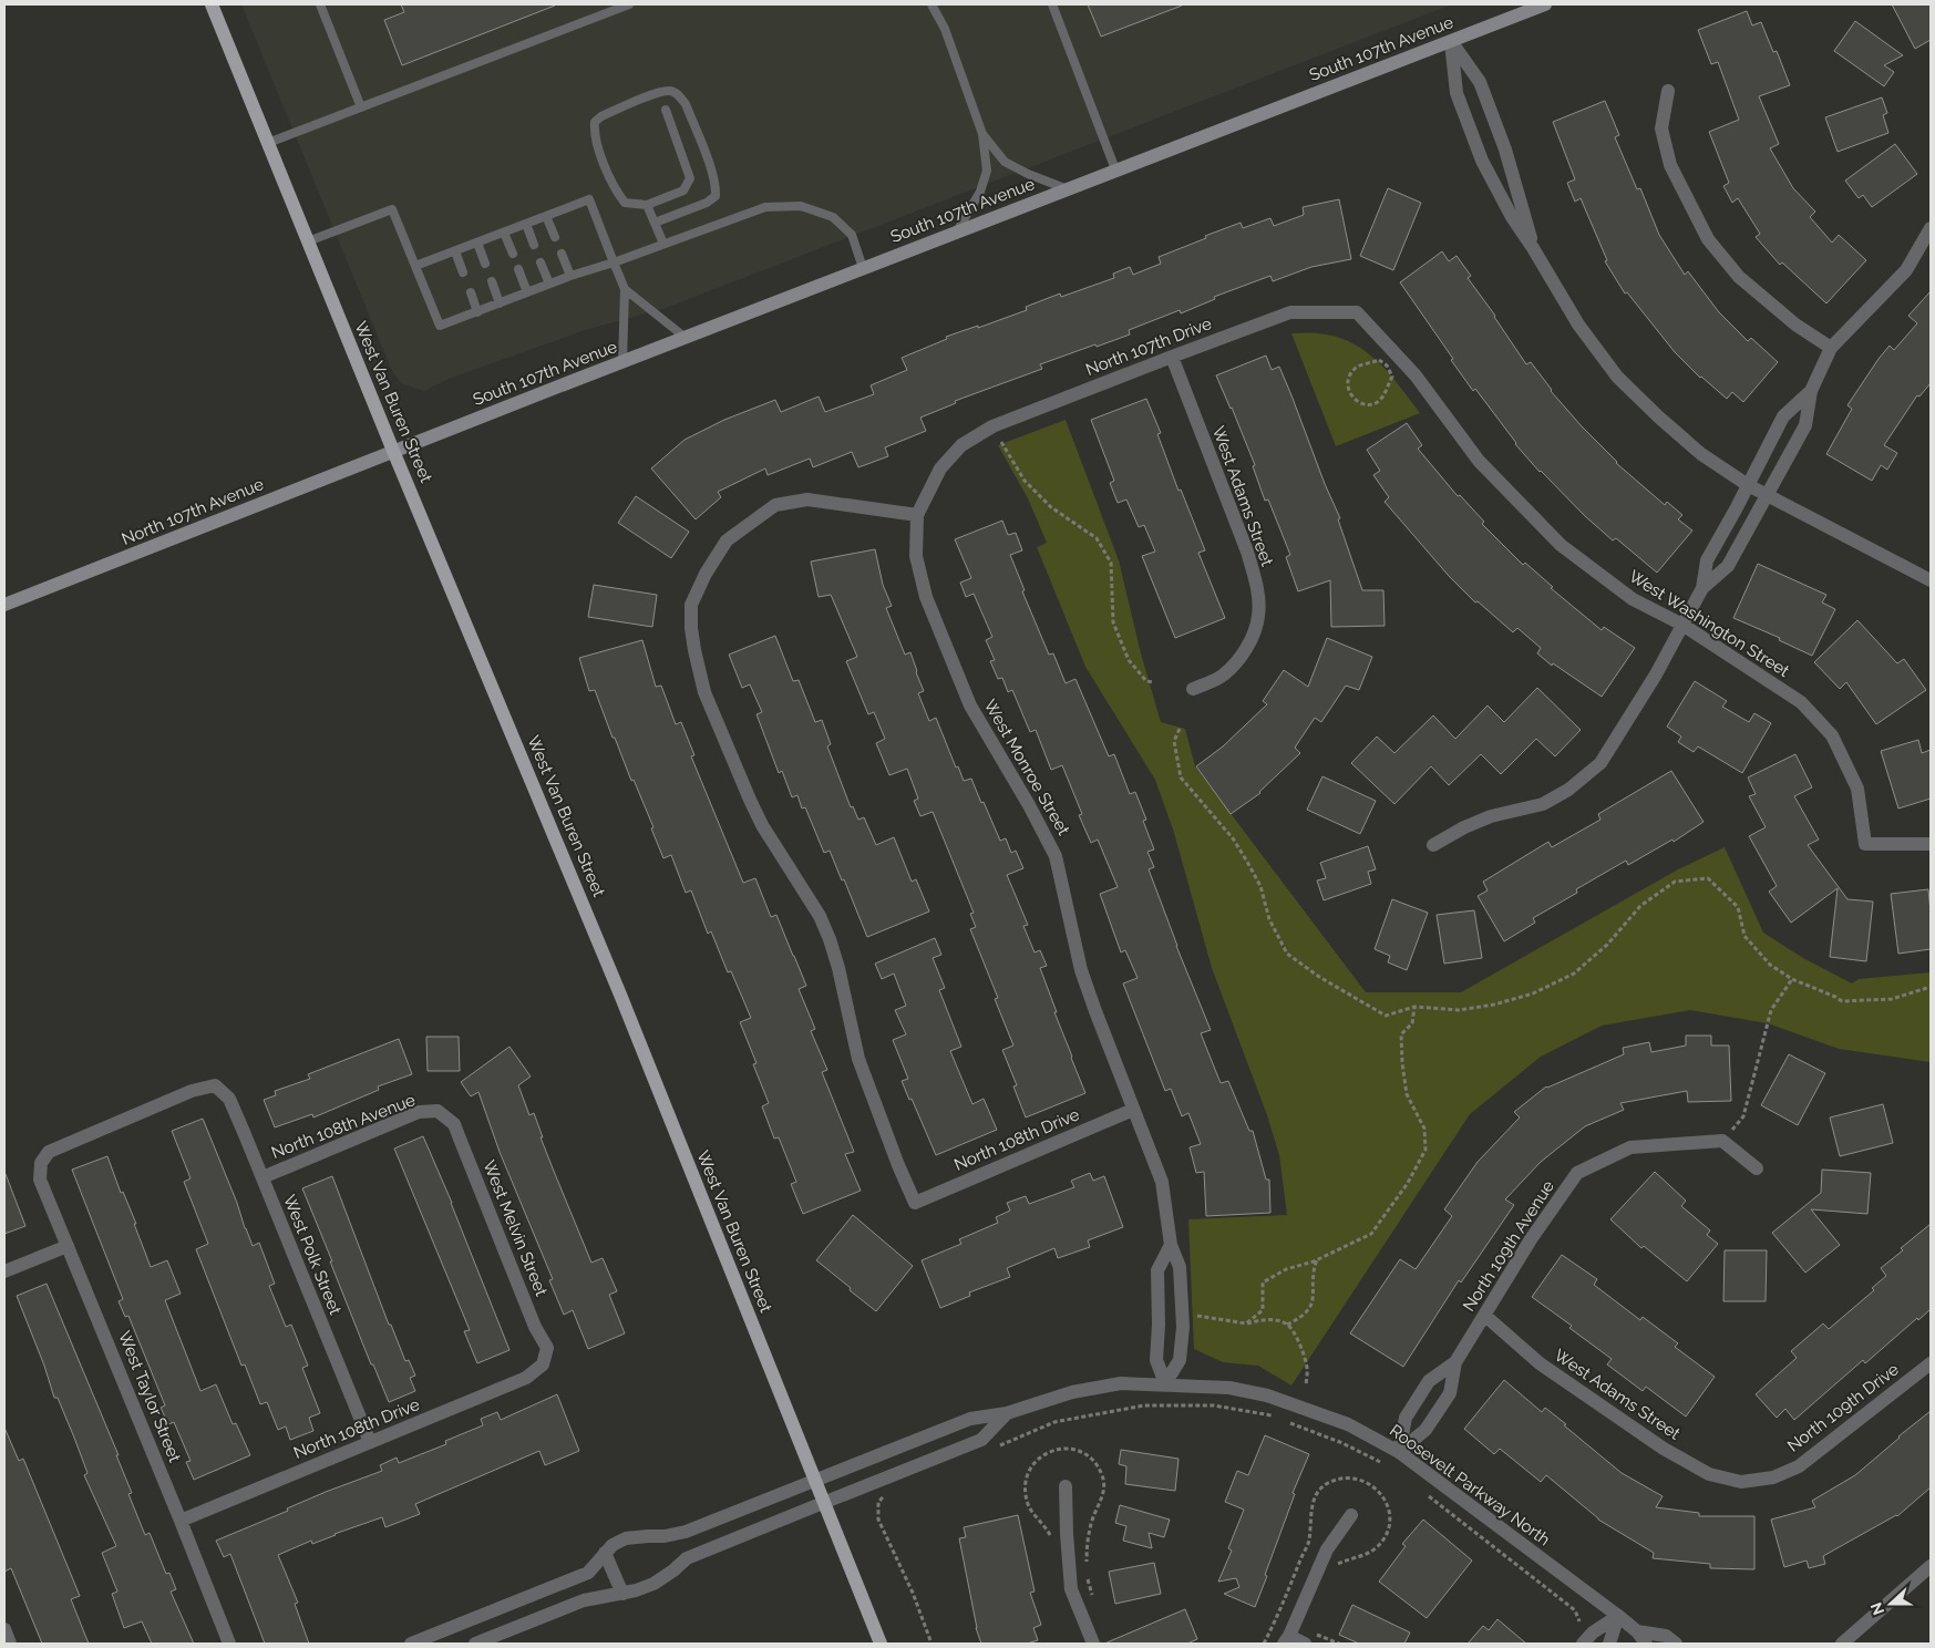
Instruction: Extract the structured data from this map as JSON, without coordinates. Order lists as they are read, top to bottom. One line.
{"streets":{"main road":["South 107th Avenue","West Van Buren Street","North 107th Avenue"],"street":["North 107th Drive","West Adams Street","West Washington Street","West Monroe Street","North 108th Avenue","North 108th Drive","West Melvin Street","North 109th Avenue","West Polk Street","West Taylor Street","North 109th Drive","Roosevelt Parkway North"]},"crossings":[["South 107th Avenue","West Van Buren Street"],["South 107th Avenue","North 107th Avenue"],["North 107th Drive","West Adams Street"],["North 107th Drive","West Washington Street"],["North 107th Drive","West Monroe Street"],["West Van Buren Street","North 107th Avenue"],["West Van Buren Street","Roosevelt Parkway North"],["West Adams Street","North 109th Avenue"],["West Adams Street","North 109th Drive"],["West Monroe Street","North 108th Drive"],["West Monroe Street","Roosevelt Parkway North"],["North 108th Avenue","West Melvin Street"],["North 108th Avenue","West Polk Street"],["North 108th Drive","West Melvin Street"],["North 108th Drive","West Polk Street"],["North 108th Drive","West Taylor Street"],["North 109th Avenue","Roosevelt Parkway North"],["West Polk Street","West Taylor Street"]],"north":"left"}
